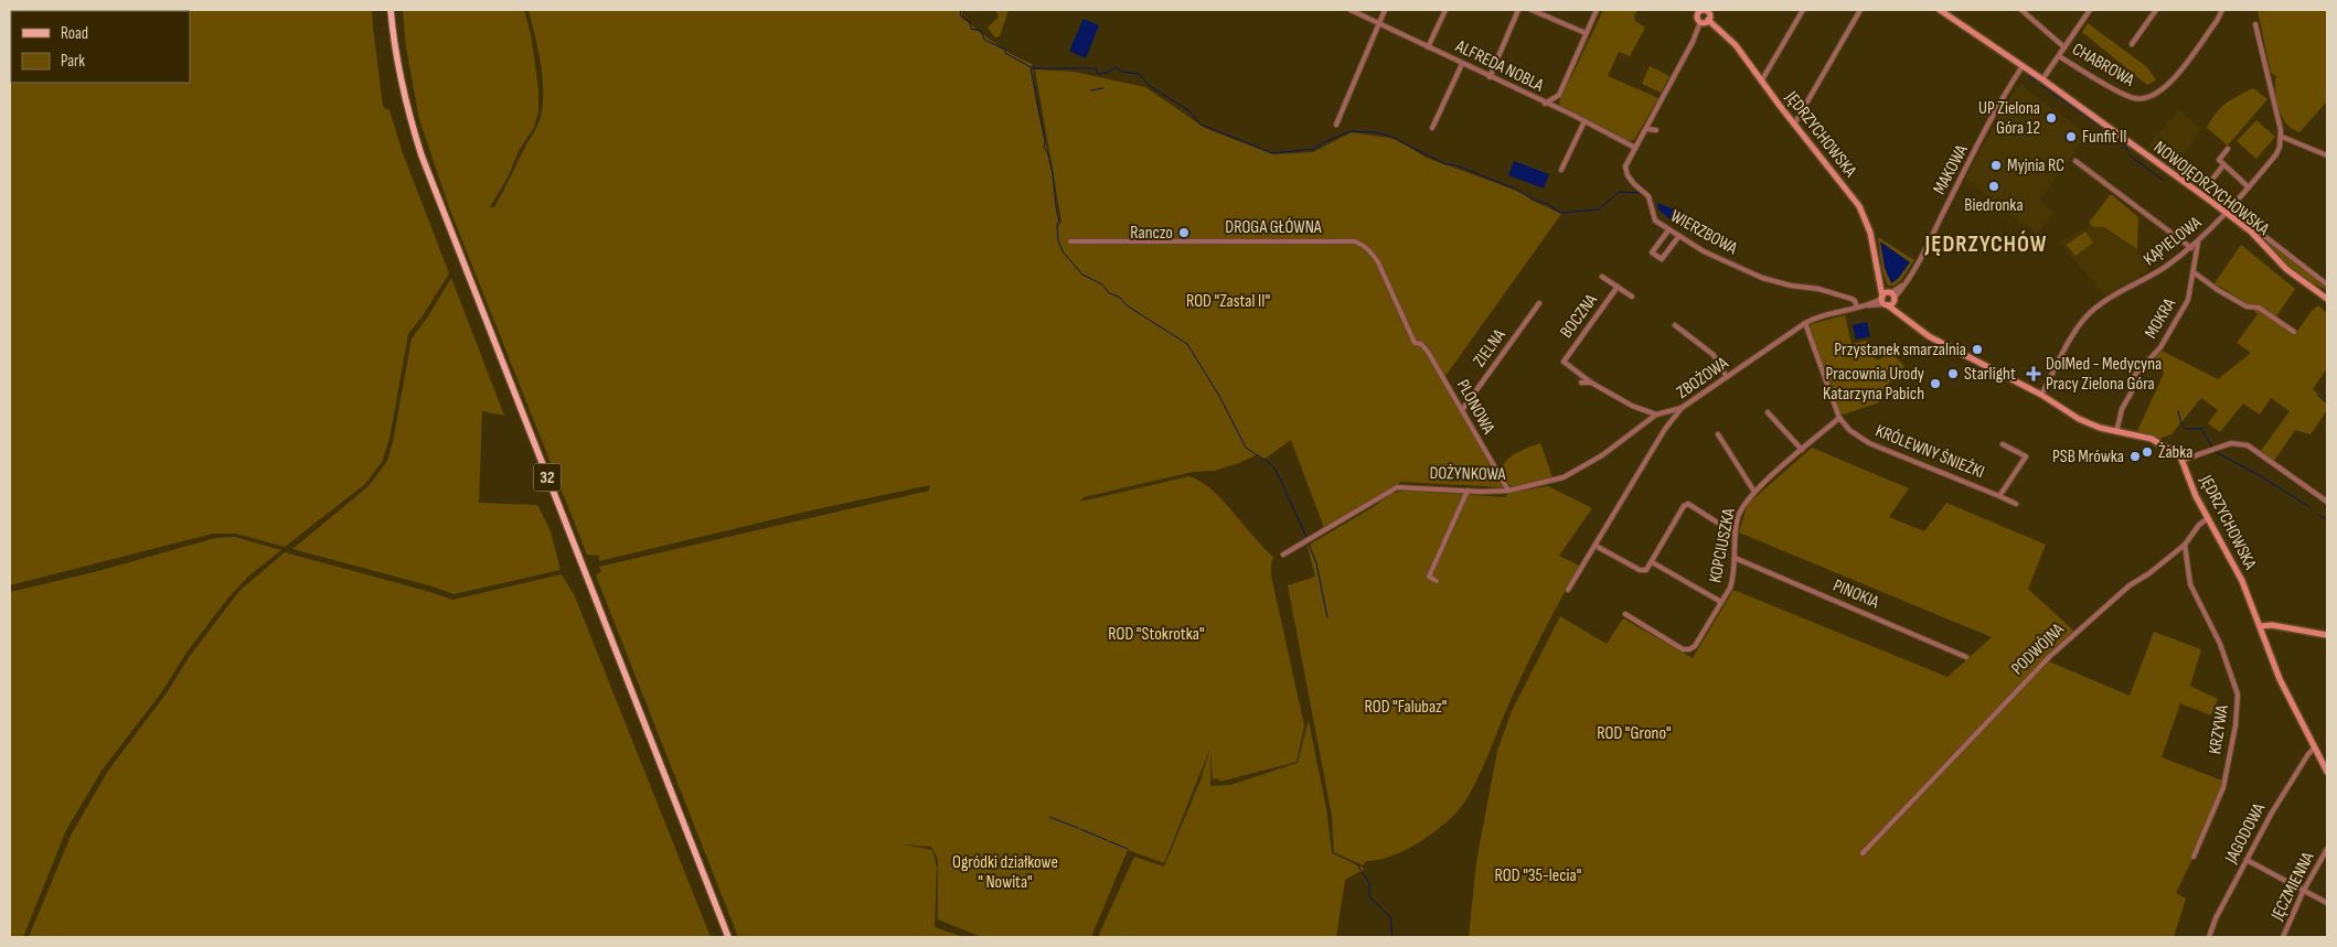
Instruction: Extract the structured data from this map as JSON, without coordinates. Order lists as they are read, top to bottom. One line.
{"streets":{"main road":["JĘDRZYCHOWSKA","NOWOJĘDRZYCHOWSKA","32"],"street":["CHABROWA","ALFREDA NOBLA","MAKOWA","DROGA GŁÓWNA","WIERZBOWA","KĄPIELOWA","BOCZNA","MOKRA","ZIELNA","ZBOŻOWA","PLONOWA","KRÓLEWNY ŚNIEŻKI","DOŻYNKOWA","KOPCIUSZKA","PINOKIA","PODWÓJNA","KRZYWA","JAGODOWA","JĘCZMIENNA"]},"crossings":[["ALFREDA NOBLA","WIERZBOWA"],["JĘDRZYCHOWSKA","MAKOWA"],["JĘDRZYCHOWSKA","WIERZBOWA"],["JĘDRZYCHOWSKA","KĄPIELOWA"],["JĘDRZYCHOWSKA","MOKRA"],["JĘDRZYCHOWSKA","ZBOŻOWA"],["JĘDRZYCHOWSKA","PODWÓJNA"],["JĘDRZYCHOWSKA","JAGODOWA"],["MAKOWA","NOWOJĘDRZYCHOWSKA"],["MAKOWA","ZBOŻOWA"],["NOWOJĘDRZYCHOWSKA","KĄPIELOWA"],["DROGA GŁÓWNA","PLONOWA"],["WIERZBOWA","ZBOŻOWA"],["KĄPIELOWA","MOKRA"],["BOCZNA","DOŻYNKOWA"],["ZIELNA","PLONOWA"],["ZBOŻOWA","DOŻYNKOWA"],["PLONOWA","DOŻYNKOWA"],["KRÓLEWNY ŚNIEŻKI","KOPCIUSZKA"],["KOPCIUSZKA","PINOKIA"],["PODWÓJNA","KRZYWA"]],"districts":["JĘDRZYCHÓW"],"parks":["ROD \"Zastal II\"","ROD \"Stokrotka\"","ROD \"Falubaz\"","ROD \"Grono\"","Ogródki działkowe \" Nowita\"","ROD \"35-lecia\""],"places":{"other":["UP Zielona Góra 12","Funfit II","Myjnia RC","Biedronka","Ranczo","Przystanek smarzalnia","Starlight","Pracownia Urody Katarzyna Pabich","Żabka","PSB Mrówka"],"health":["DolMed - Medycyna Pracy Zielona Góra"]},"legend":["Road","Park"]}
